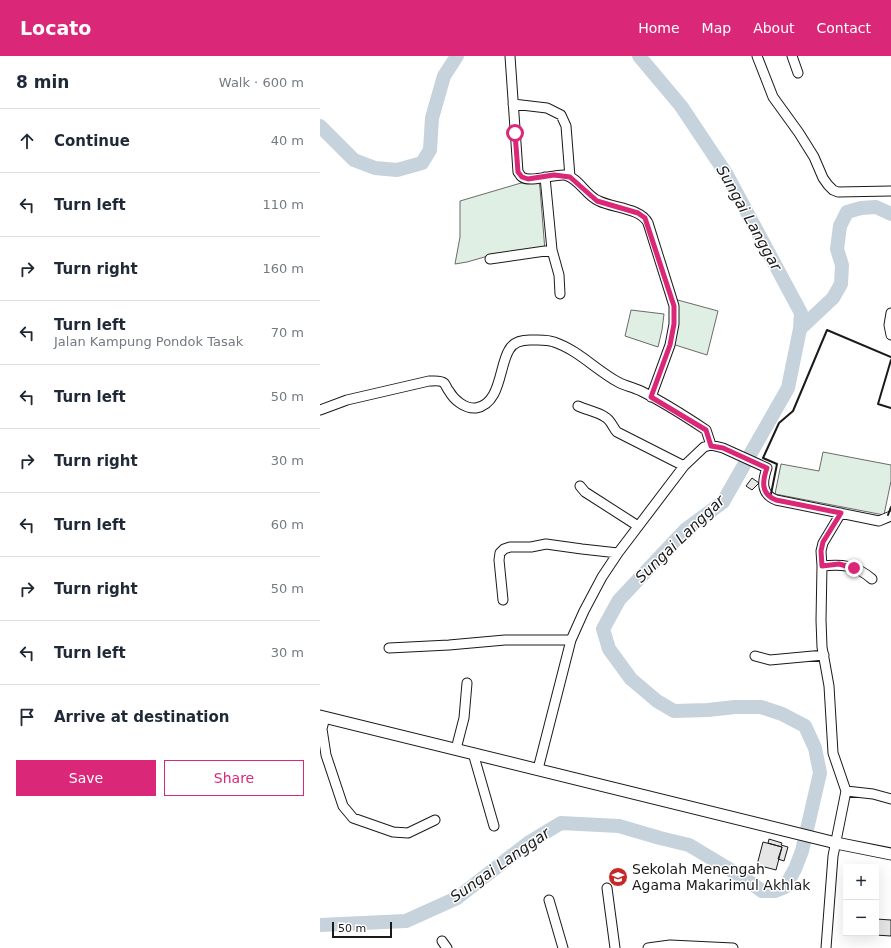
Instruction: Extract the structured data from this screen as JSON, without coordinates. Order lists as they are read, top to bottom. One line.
{"water":["Sungai Langgar"],"places":{"school or university":["Sekolah Menengah Agama Makarimul Akhlak"]},"scale_bar":"50 m","page":{"header":"Locato","nav":["Home","Map","About","Contact"],"heading":["8 min","Walk · 600 m"],"list":[["Continue","40 m"],["Turn left","110 m"],["Turn right","160 m"],["Turn left","Jalan Kampung Pondok Tasak","70 m"],["Turn left","50 m"],["Turn right","30 m"],["Turn left","60 m"],["Turn right","50 m"],["Turn left","30 m"],"Arrive at destination"],"buttons":["Save","Share"],"map_buttons":["+","−"],"scale":"50 m"}}
